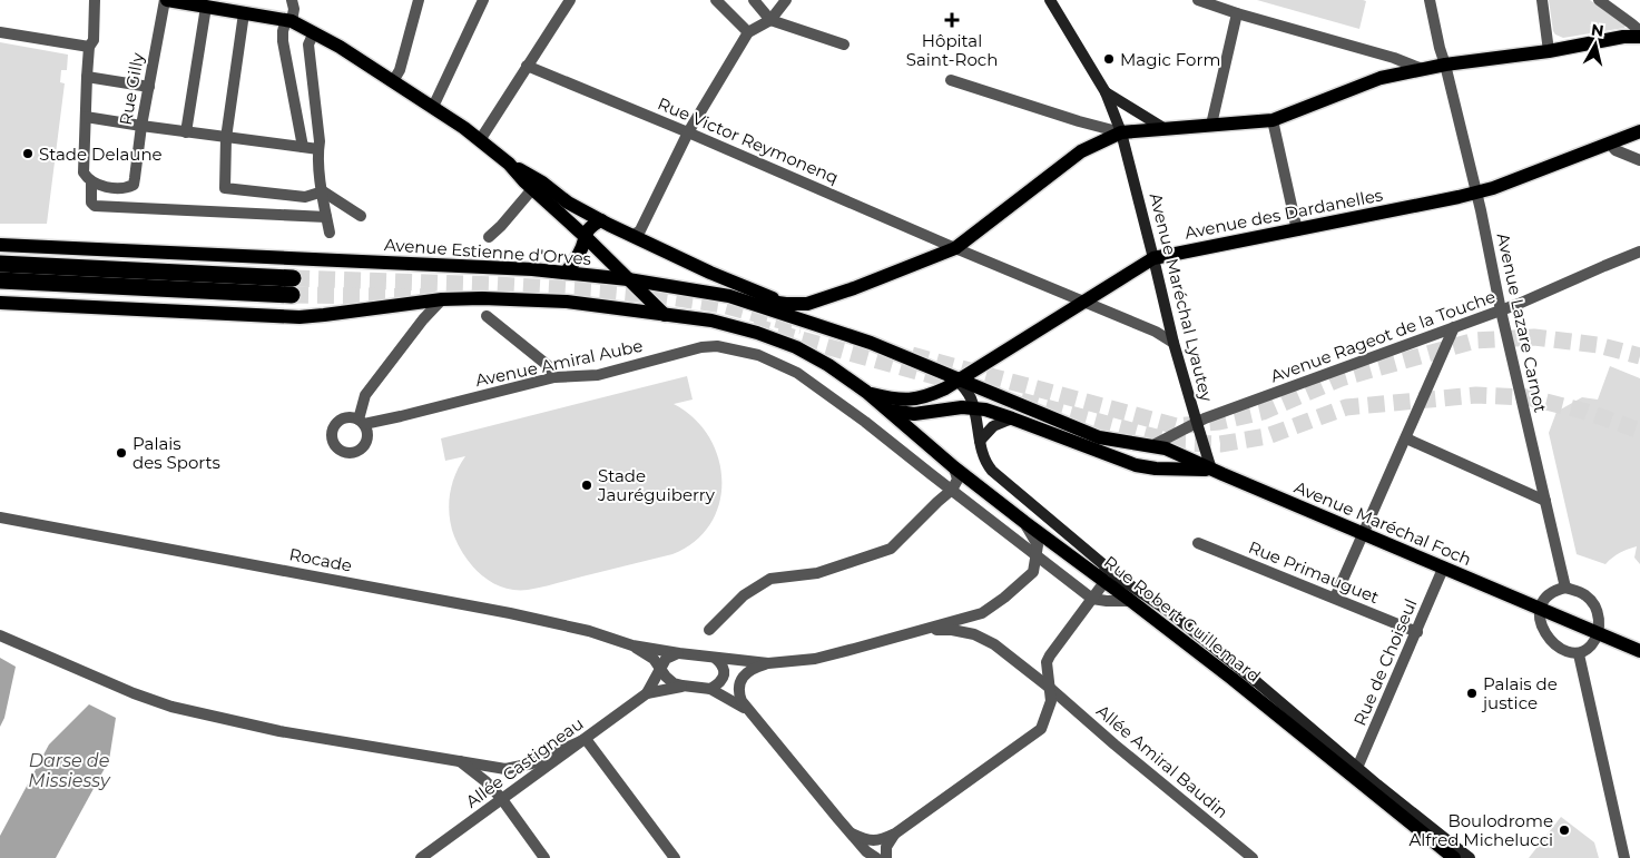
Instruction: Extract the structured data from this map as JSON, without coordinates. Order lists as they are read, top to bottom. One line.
{"streets":{"main road":["Avenue des Dardanelles","Avenue Estienne d'Orves","Avenue Maréchal Lyautey","Avenue Maréchal Foch","Rue Robert Guillemard"],"street":["Rue Gilly","Rue Victor Reymonenq","Avenue Lazare Carnot","Avenue Rageot de la Touche","Avenue Amiral Aube","Rocade","Rue Primauguet","Rue de Choiseul","Allée Amiral Baudin","Allée Castigneau"]},"crossings":[["Rue Victor Reymonenq","Avenue des Dardanelles"],["Rue Victor Reymonenq","Avenue Maréchal Lyautey"],["Avenue des Dardanelles","Avenue Estienne d'Orves"],["Avenue des Dardanelles","Avenue Maréchal Lyautey"],["Avenue des Dardanelles","Avenue Lazare Carnot"],["Avenue des Dardanelles","Rue Robert Guillemard"],["Avenue Estienne d'Orves","Avenue Rageot de la Touche"],["Avenue Estienne d'Orves","Avenue Maréchal Foch"],["Avenue Estienne d'Orves","Rue Robert Guillemard"],["Avenue Maréchal Lyautey","Avenue Rageot de la Touche"],["Avenue Maréchal Lyautey","Avenue Maréchal Foch"],["Avenue Lazare Carnot","Avenue Rageot de la Touche"],["Avenue Rageot de la Touche","Avenue Maréchal Foch"],["Avenue Maréchal Foch","Rue de Choiseul"],["Rue Primauguet","Rue de Choiseul"],["Rue Robert Guillemard","Rue de Choiseul"]],"water":["Darse de Missiessy"],"places":{"health":["Hôpital Saint-Roch"],"other":["Magic Form","Stade Delaune","Palais des Sports","Stade Jauréguiberry","Palais de justice","Boulodrome Alfred Michelucci"]},"north":"top"}
